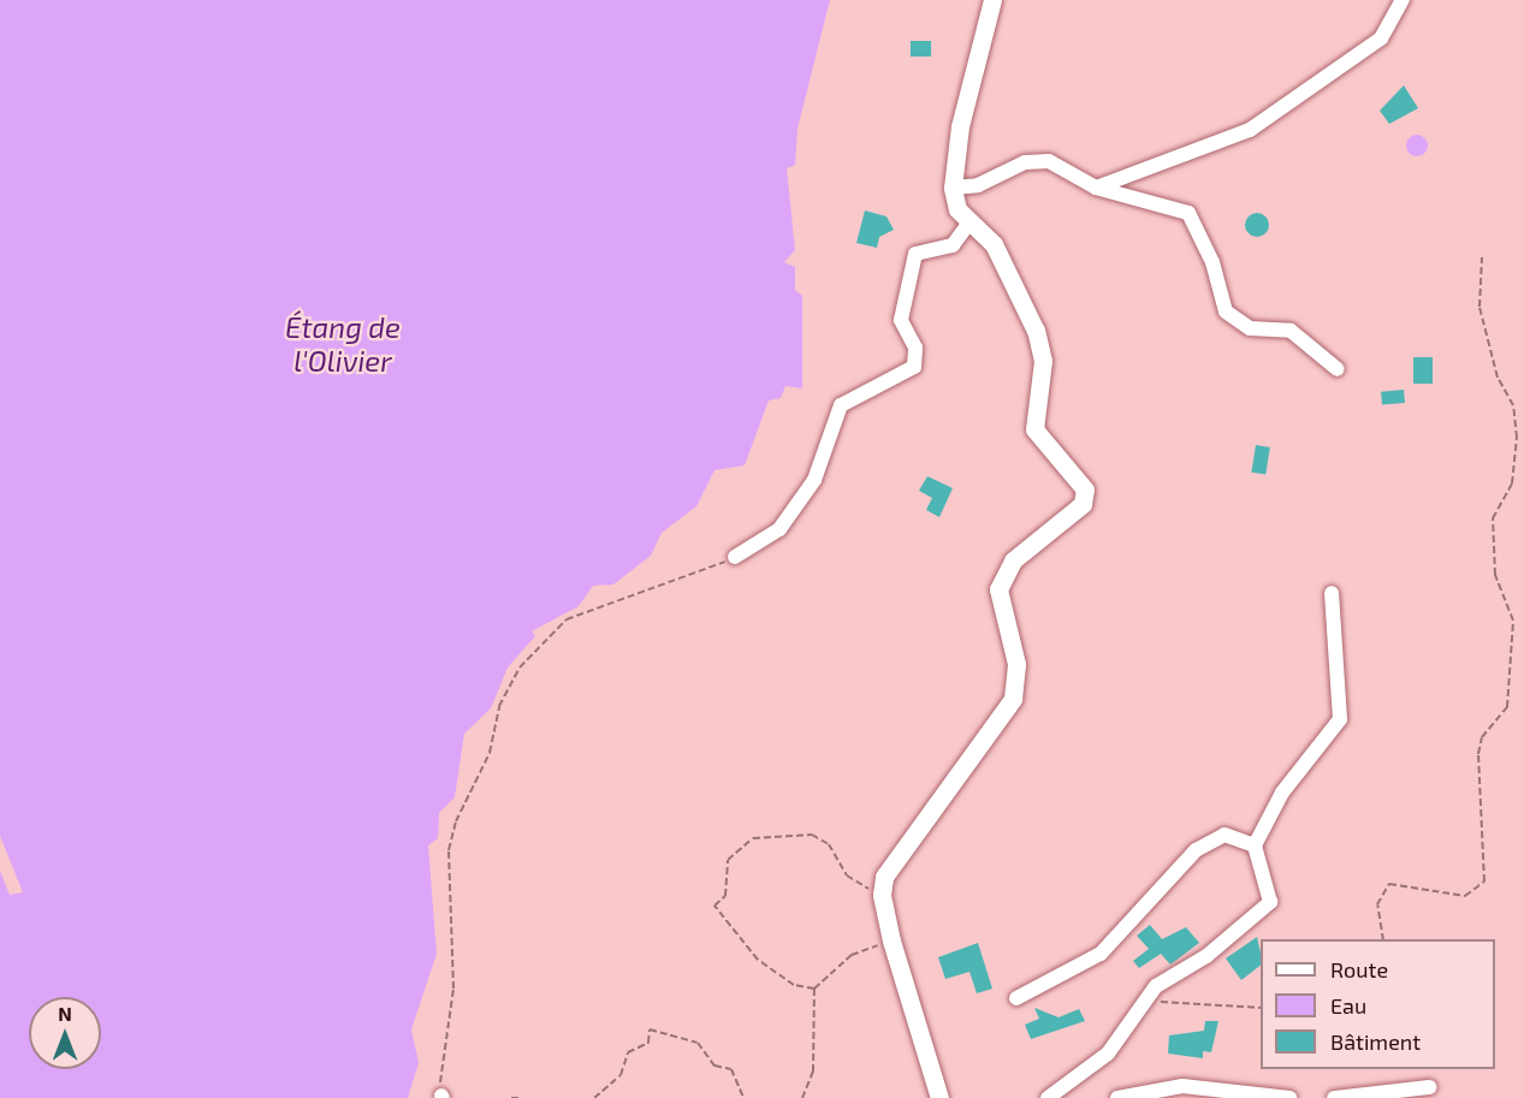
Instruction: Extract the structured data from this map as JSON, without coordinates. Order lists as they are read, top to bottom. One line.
{"water":["Étang de l'Olivier"],"legend":["Route","Eau","Bâtiment"],"north":"top"}
